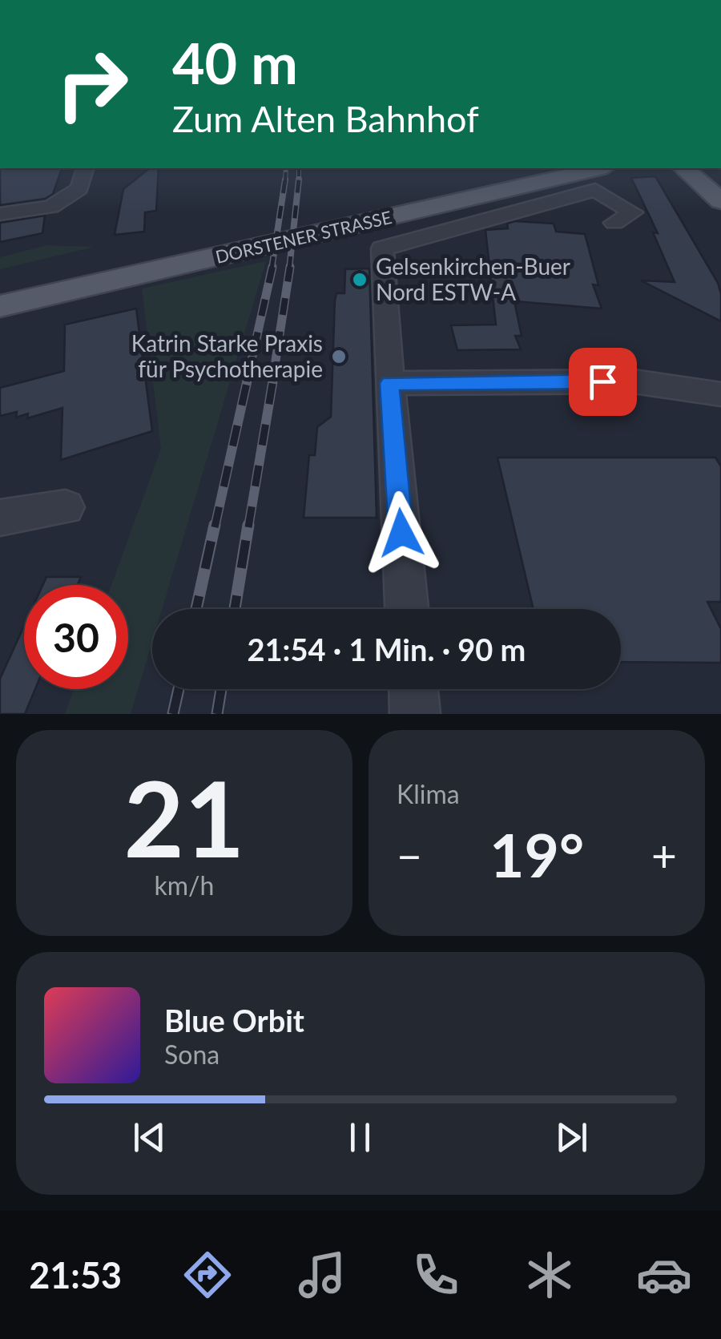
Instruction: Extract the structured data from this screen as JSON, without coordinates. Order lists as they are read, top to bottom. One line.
{"streets":{"main road":["DORSTENER STRASSE"]},"places":["Gelsenkirchen-Buer Nord ESTW-A","Katrin Starke Praxis für Psychotherapie"],"page":{"turn":["40 m","Zum Alten Bahnhof"],"limit":"30","trip":"21:54 · 1 Min. · 90 m","tile":[["21","km/h"],"Klima"],"heat":["−","19°","+"],"song":["Blue Orbit","Sona"],"tabs":"21:53"}}
